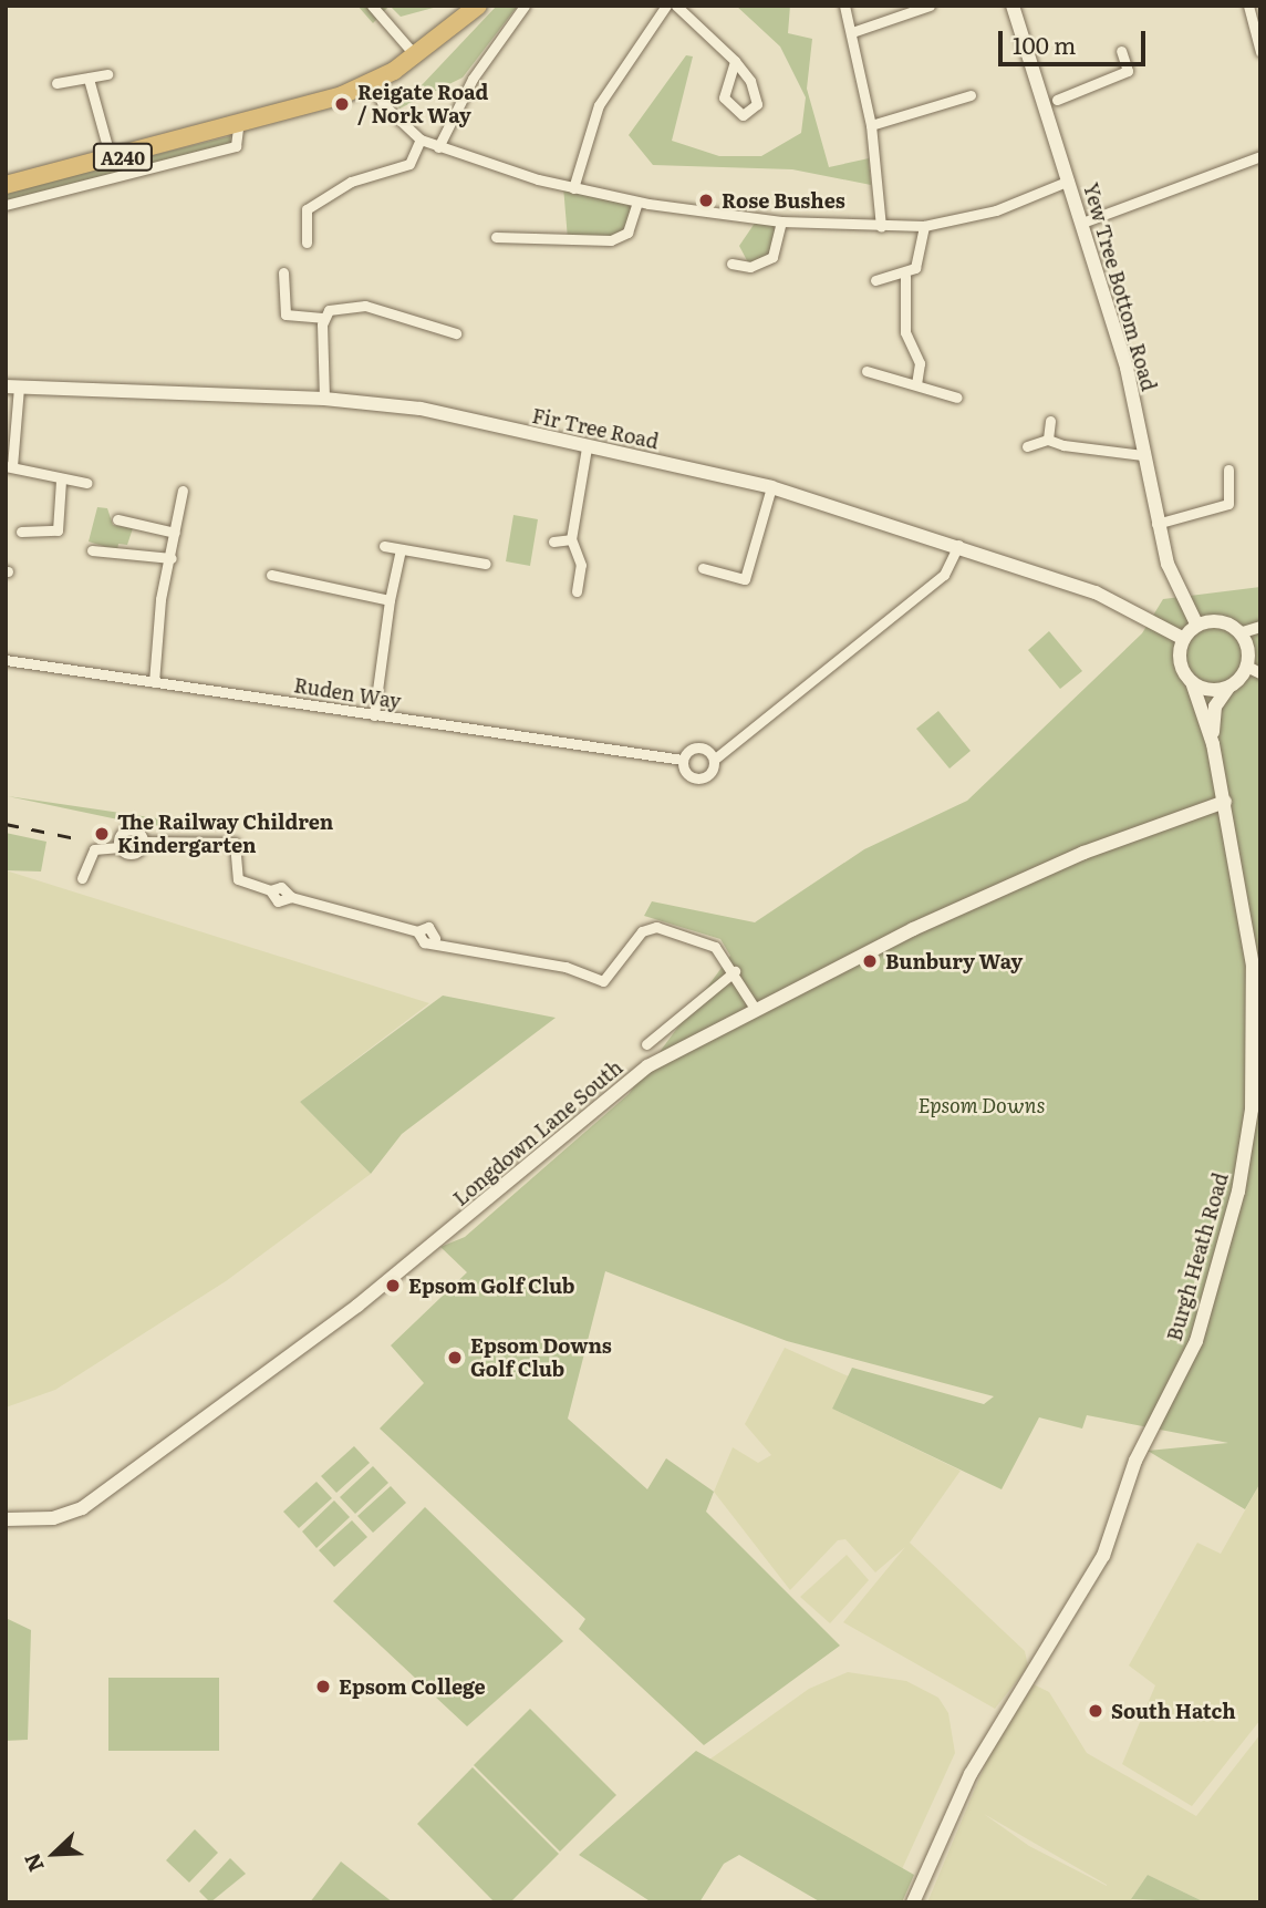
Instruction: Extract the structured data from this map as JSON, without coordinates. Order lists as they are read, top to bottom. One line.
{"streets":{"highway":["A240"],"main road":["Yew Tree Bottom Road","Fir Tree Road","Longdown Lane South","Burgh Heath Road"],"street":["Ruden Way"]},"crossings":[["Yew Tree Bottom Road","Fir Tree Road"],["Yew Tree Bottom Road","Burgh Heath Road"],["Fir Tree Road","Ruden Way"],["Fir Tree Road","Burgh Heath Road"],["Longdown Lane South","Burgh Heath Road"]],"parks":["Epsom Downs"],"places":["Reigate Road / Nork Way","Rose Bushes","The Railway Children Kindergarten","Bunbury Way","Epsom Golf Club","Epsom Downs Golf Club","Epsom College","South Hatch"],"scale_bar":"100 m","north":"bottom left"}
